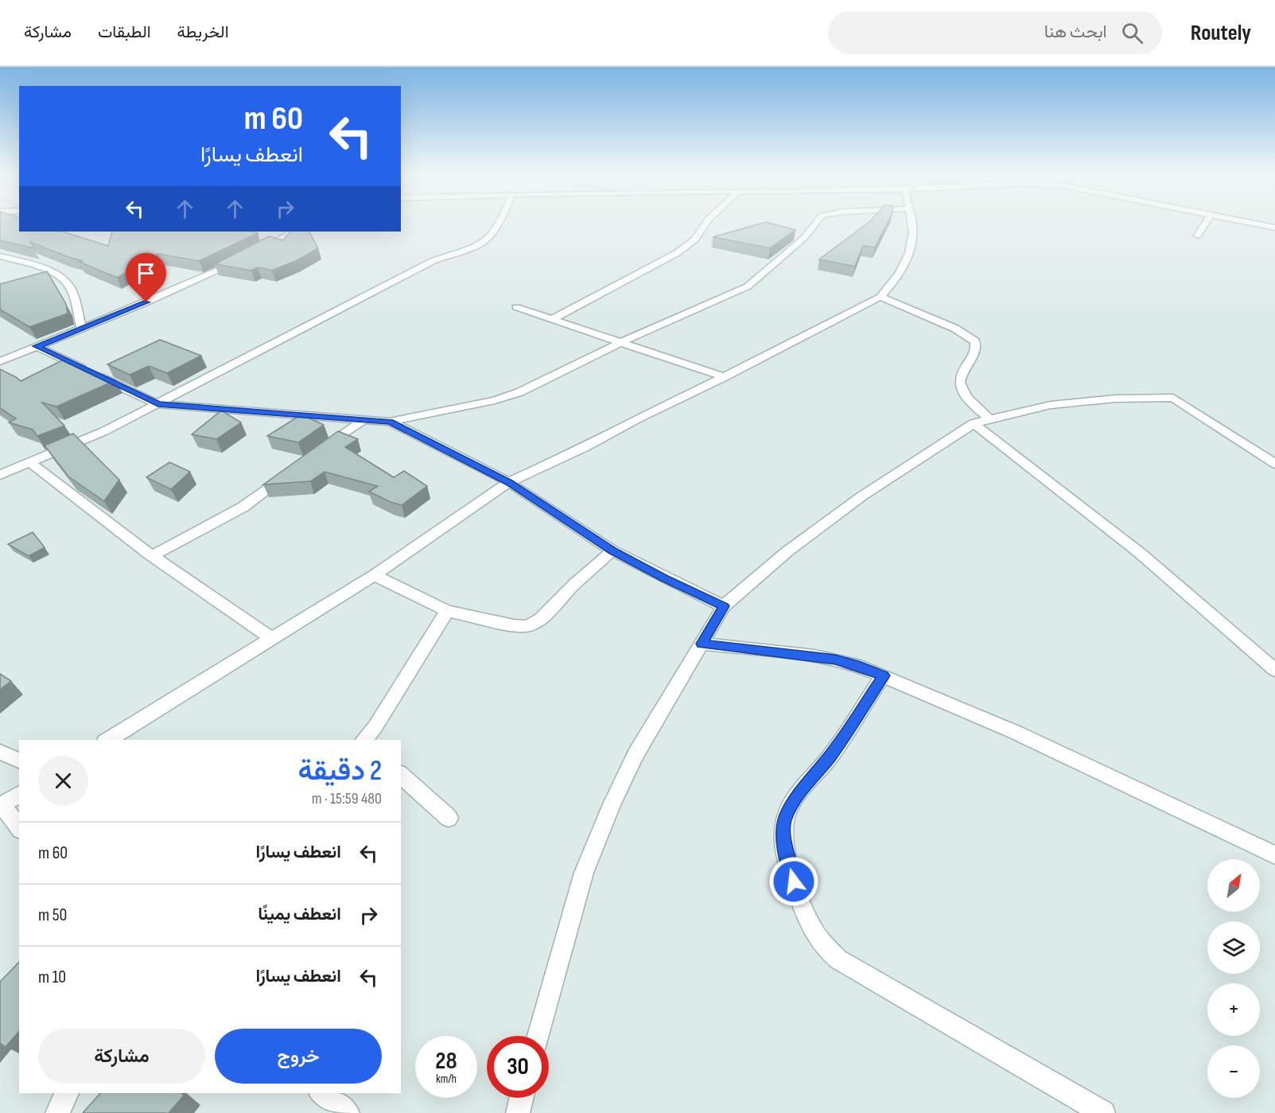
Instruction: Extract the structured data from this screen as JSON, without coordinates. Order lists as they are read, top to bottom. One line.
{"north":"top right","page":{"header":"Routely","search":"ابحث هنا","nav":["الخريطة","الطبقات","مشاركة"],"turn":["60 m","انعطف يسارًا"],"heading":["2 دقيقة","480 m · 15:59"],"list":[{"name":"انعطف يسارًا","value":"60 m"},{"name":"انعطف يمينًا","value":"50 m"},{"name":"انعطف يسارًا","value":"10 m"}],"map_buttons":["+","−"],"buttons":["خروج","مشاركة"],"speed":"28 km/h","limit":"30"}}
